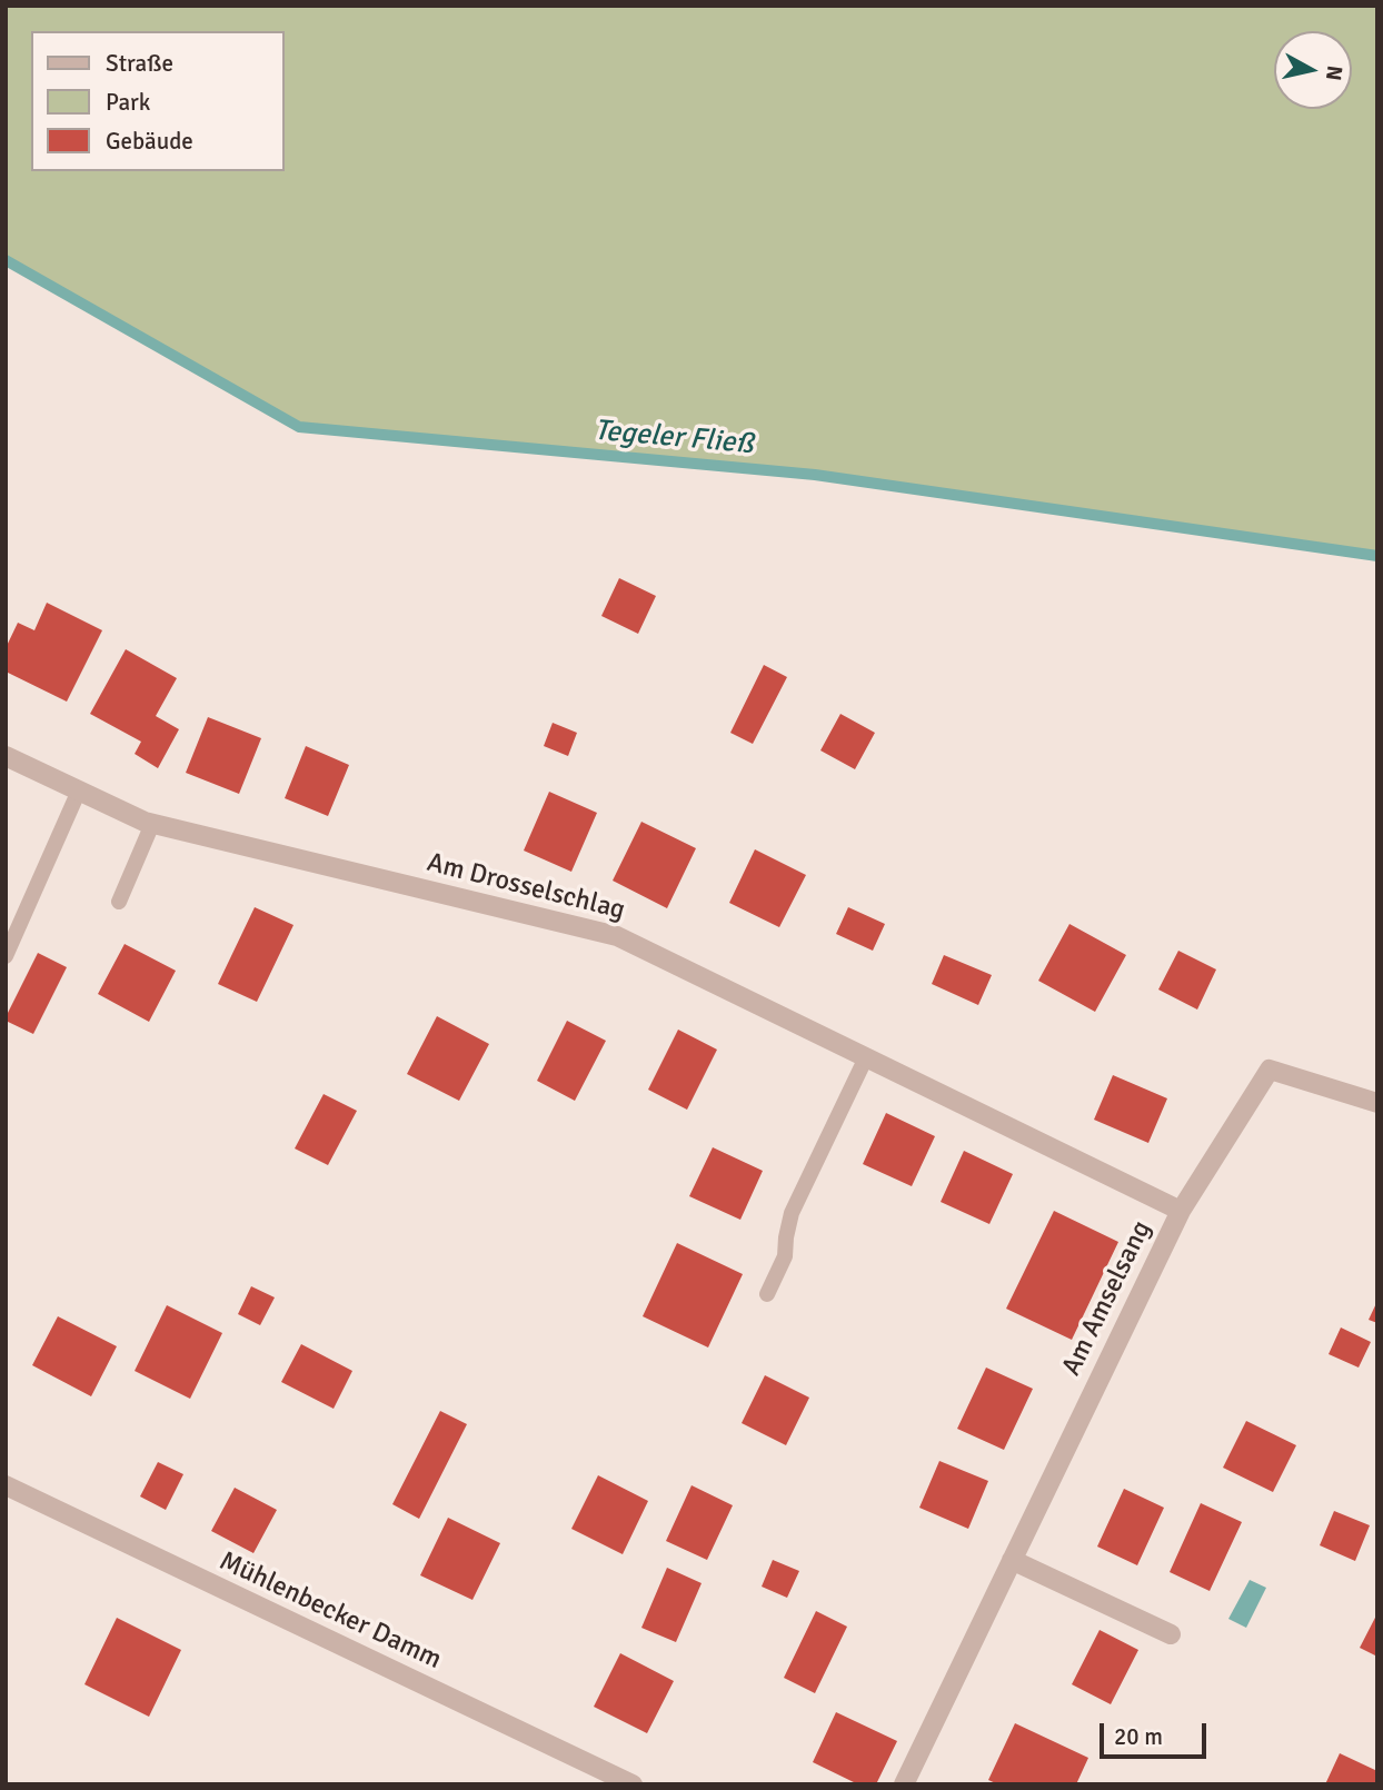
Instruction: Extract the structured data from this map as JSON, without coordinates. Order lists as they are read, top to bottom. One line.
{"streets":{"street":["Am Drosselschlag","Am Amselsang","Mühlenbecker Damm"]},"crossings":[["Am Drosselschlag","Am Amselsang"]],"water":["Tegeler Fließ"],"legend":["Straße","Park","Gebäude"],"scale_bar":"20 m","north":"right"}
